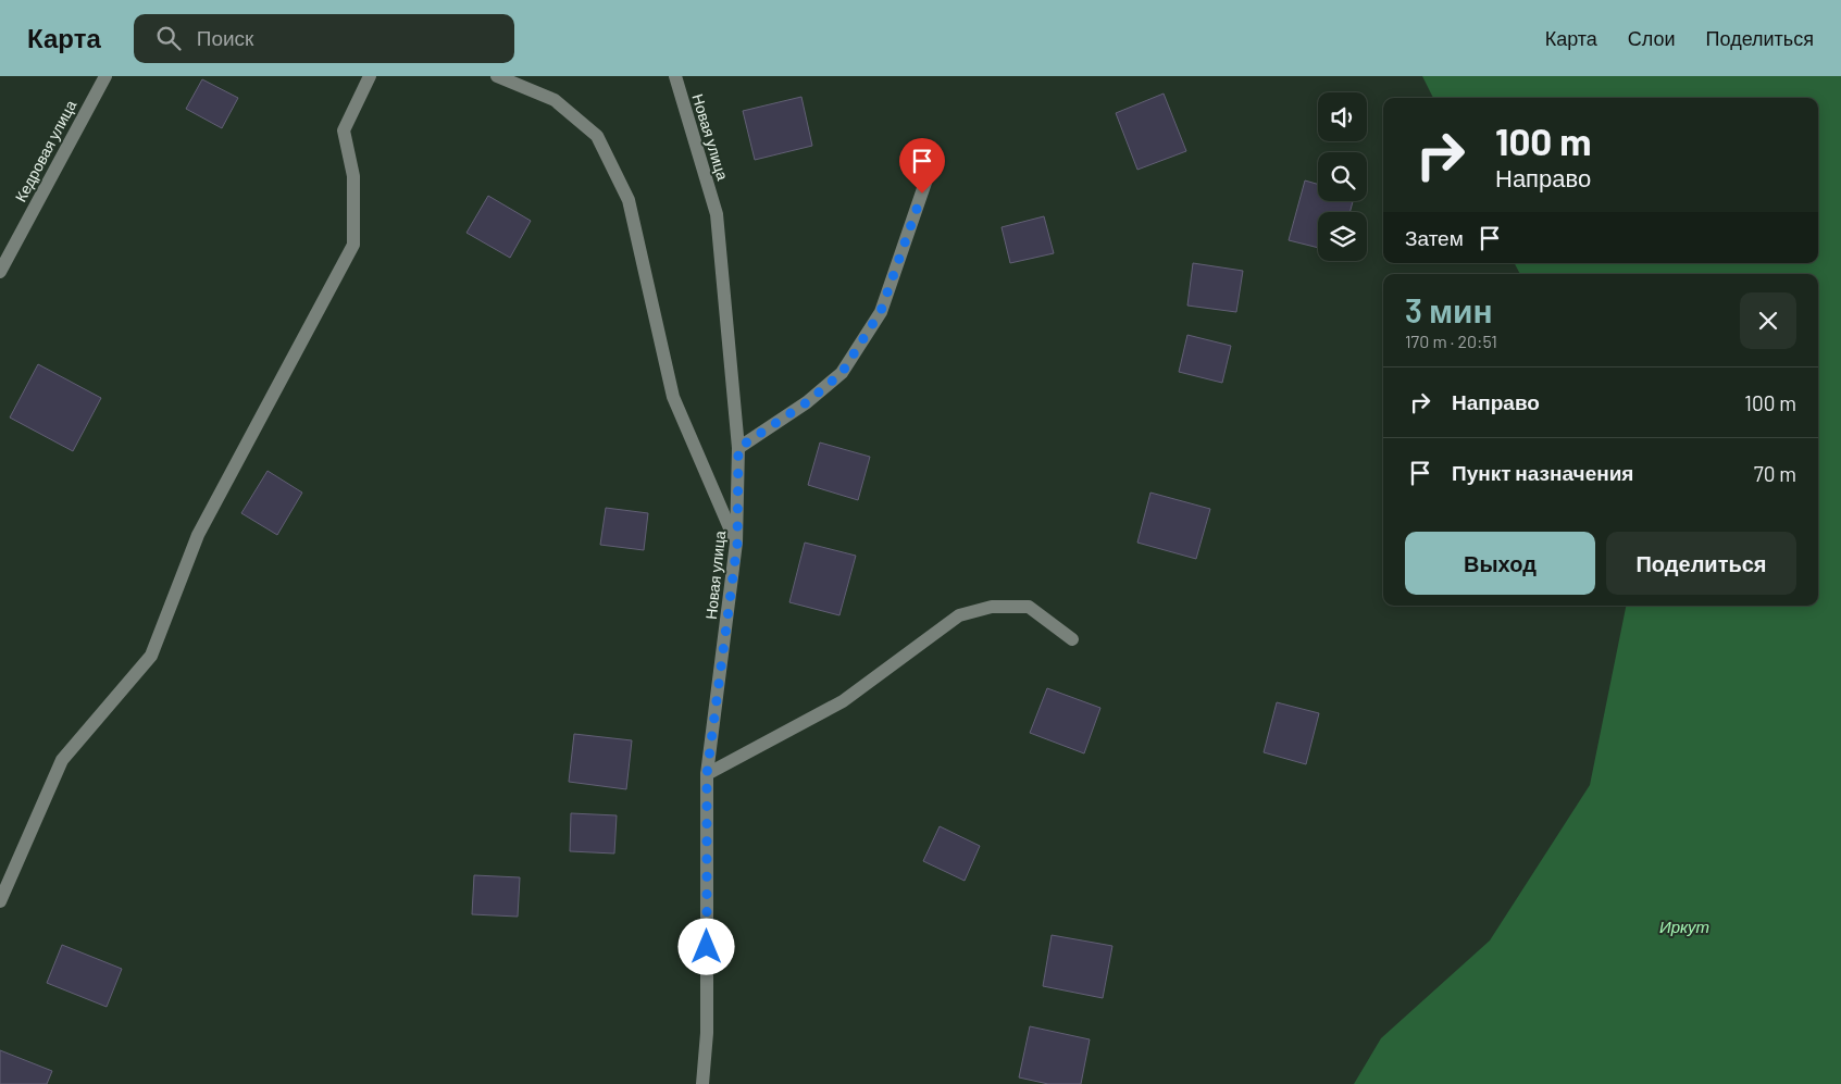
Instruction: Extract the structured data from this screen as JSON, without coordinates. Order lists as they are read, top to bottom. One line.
{"streets":{"street":["Новая улица","Кедровая улица"]},"water":["Иркут"],"page":{"header":"Карта","search":"Поиск","nav":["Карта","Слои","Поделиться"],"turn":["100 m","Направо"],"then":"Затем","heading":["3 мин","170 m · 20:51"],"list":[{"name":"Направо","value":"100 m"},{"name":"Пункт назначения","value":"70 m"}],"buttons":["Выход","Поделиться"]}}
